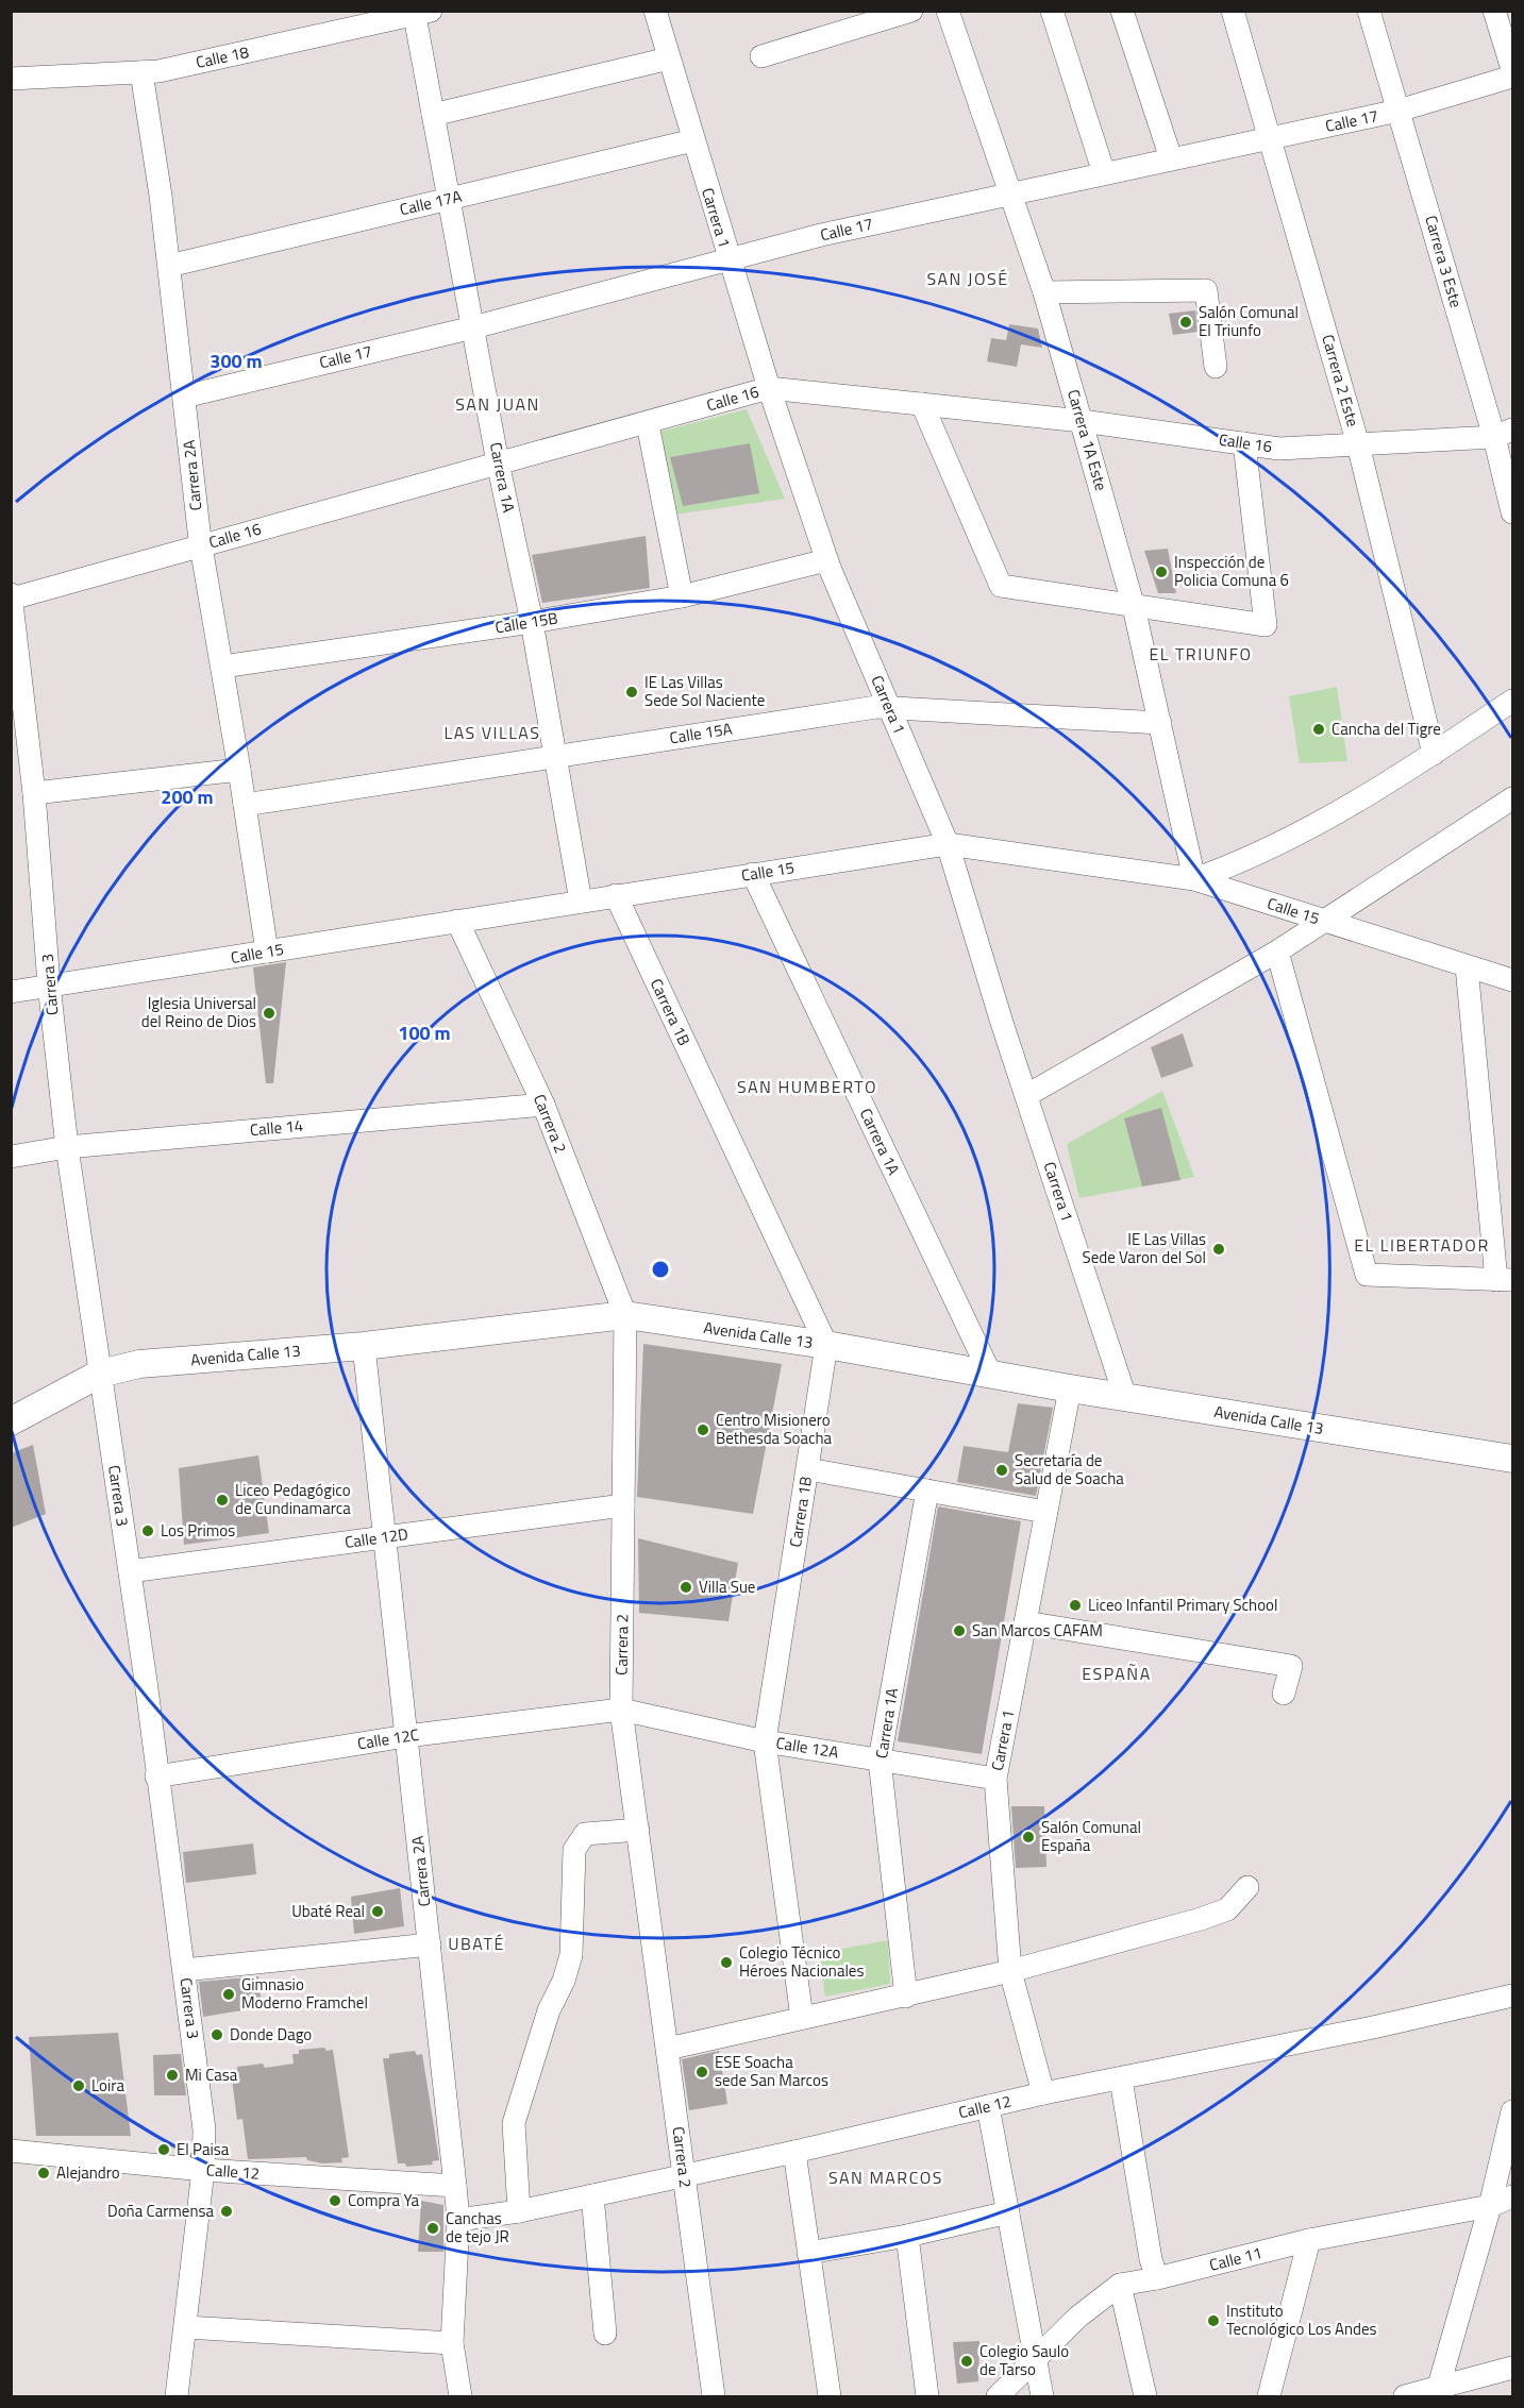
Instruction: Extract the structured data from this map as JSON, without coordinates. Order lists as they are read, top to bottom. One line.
{"streets":{"main road":["Avenida Calle 13"],"street":["Calle 18","Calle 17","Calle 17A","Carrera 1","Carrera 3 Este","Carrera 2 Este","Calle 16","Carrera 1A Este","Carrera 2A","Carrera 1A","Calle 15B","Calle 15A","Calle 15","Carrera 3","Carrera 1B","Carrera 2","Calle 14","Calle 12D","Calle 12C","Calle 12A","Calle 12","Calle 11"]},"crossings":[["Calle 18","Carrera 2A"],["Calle 18","Carrera 1A"],["Calle 17","Carrera 1"],["Calle 17","Carrera 3 Este"],["Calle 17","Carrera 2 Este"],["Calle 17","Carrera 1A Este"],["Calle 17","Carrera 2A"],["Calle 17","Carrera 1A"],["Calle 17A","Carrera 1"],["Calle 17A","Carrera 2A"],["Calle 17A","Carrera 1A"],["Carrera 1","Calle 16"],["Carrera 1","Calle 15B"],["Carrera 1","Calle 15A"],["Carrera 1","Calle 15"],["Carrera 1","Avenida Calle 13"],["Carrera 1","Calle 12A"],["Carrera 1","Calle 12"],["Carrera 3 Este","Calle 16"],["Carrera 2 Este","Calle 16"],["Calle 16","Carrera 1A Este"],["Calle 16","Carrera 2A"],["Calle 16","Carrera 1A"],["Calle 16","Carrera 3"],["Carrera 1A Este","Calle 15A"],["Carrera 1A Este","Calle 15"],["Carrera 2A","Calle 15B"],["Carrera 2A","Calle 15A"],["Carrera 2A","Calle 15"],["Carrera 2A","Avenida Calle 13"],["Carrera 2A","Calle 12D"],["Carrera 2A","Calle 12C"],["Carrera 2A","Calle 12"],["Carrera 1A","Calle 15B"],["Carrera 1A","Calle 15A"],["Carrera 1A","Calle 15"],["Carrera 1A","Avenida Calle 13"],["Carrera 1A","Calle 12A"],["Calle 15","Carrera 3"],["Calle 15","Carrera 1B"],["Calle 15","Carrera 2"],["Carrera 3","Calle 14"],["Carrera 3","Avenida Calle 13"],["Carrera 3","Calle 12D"],["Carrera 3","Calle 12C"],["Carrera 3","Calle 12"],["Carrera 1B","Avenida Calle 13"],["Carrera 1B","Calle 12A"],["Carrera 2","Calle 14"],["Carrera 2","Avenida Calle 13"],["Carrera 2","Calle 12D"],["Carrera 2","Calle 12C"],["Carrera 2","Calle 12A"],["Carrera 2","Calle 12"],["Calle 12C","Calle 12A"]],"districts":["SAN JOSÉ","SAN JUAN","EL TRIUNFO","LAS VILLAS","SAN HUMBERTO","EL LIBERTADOR","ESPAÑA","UBATÉ","SAN MARCOS"],"places":["Salón Comunal El Triunfo","Inspección de Policia Comuna 6","IE Las Villas Sede Sol Naciente","Cancha del Tigre","Iglesia Universal del Reino de Dios","IE Las Villas Sede Varon del Sol","Centro Misionero Bethesda Soacha","Secretaría de Salud de Soacha","Liceo Pedagógico de Cundinamarca","Los Primos","Villa Sue","Liceo Infantil Primary School","San Marcos CAFAM","Salón Comunal España","Ubaté Real","Colegio Técnico Héroes Nacionales","Gimnasio Moderno Framchel","Donde Dago","ESE Soacha sede San Marcos","Mi Casa","Loira","El Paisa","Alejandro","Compra Ya","Doña Carmensa","Canchas de tejo JR","Instituto Tecnológico Los Andes","Colegio Saulo de Tarso"],"rings":["300 m","200 m","100 m"]}
